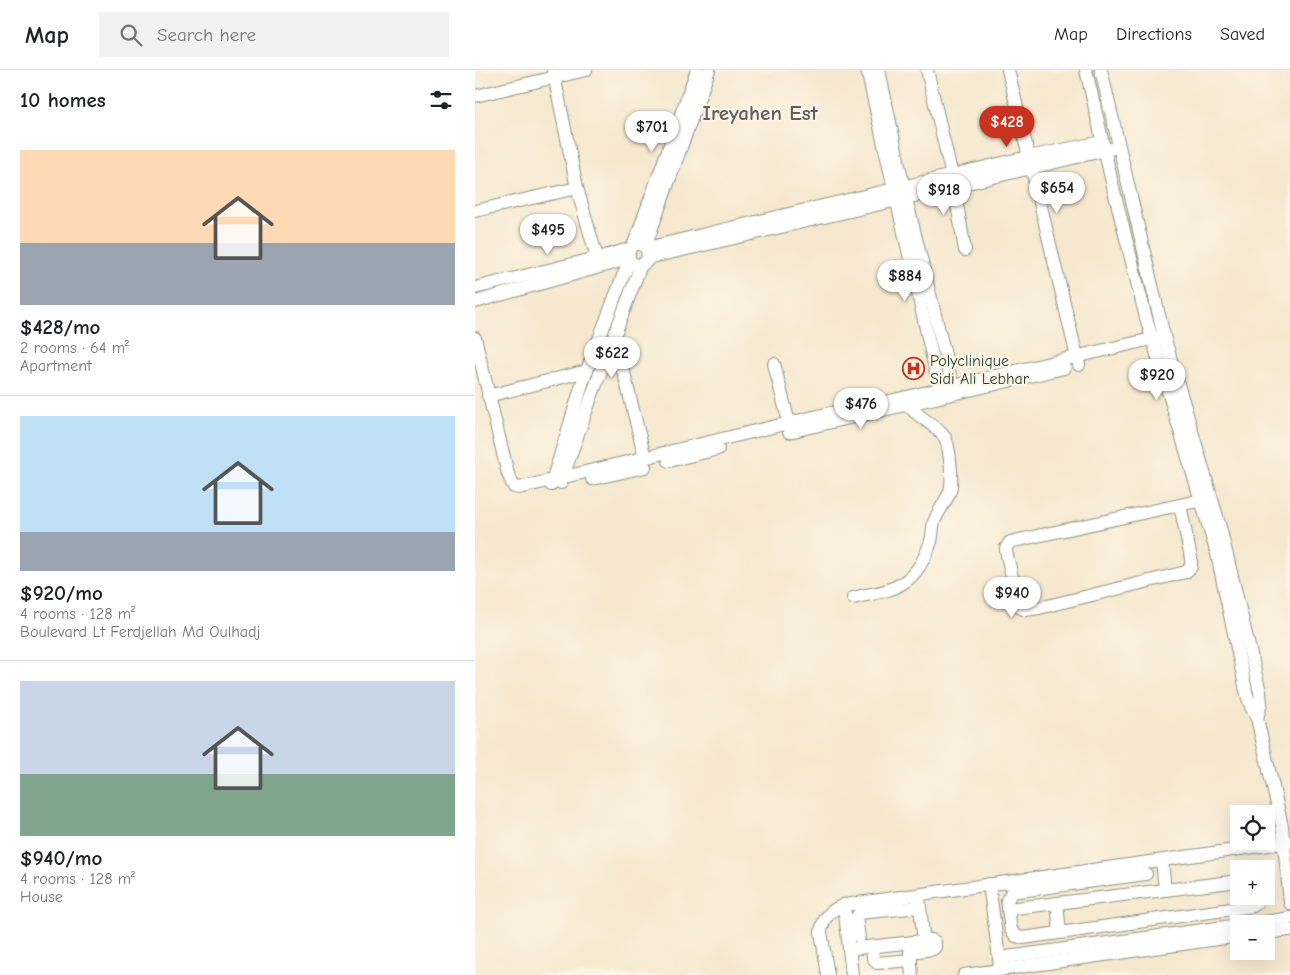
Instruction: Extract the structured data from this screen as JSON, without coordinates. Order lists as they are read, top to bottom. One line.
{"districts":["Ireyahen Est"],"places":{"hospital":["Polyclinique Sidi Ali Lebhar"]},"page":{"header":"Map","search":"Search here","nav":["Map","Directions","Saved"],"heading":"10 homes","price":["$428","$701","$654","$918","$495","$884","$622","$920","$476","$940"],"list":[{"name":"$428/mo","note":"2 rooms · 64 m² · Apartment"},{"name":"$920/mo","note":"4 rooms · 128 m² · Boulevard Lt Ferdjellah Md Oulhadj"},{"name":"$940/mo","note":"4 rooms · 128 m² · House"}],"map_buttons":["+","−"]}}
